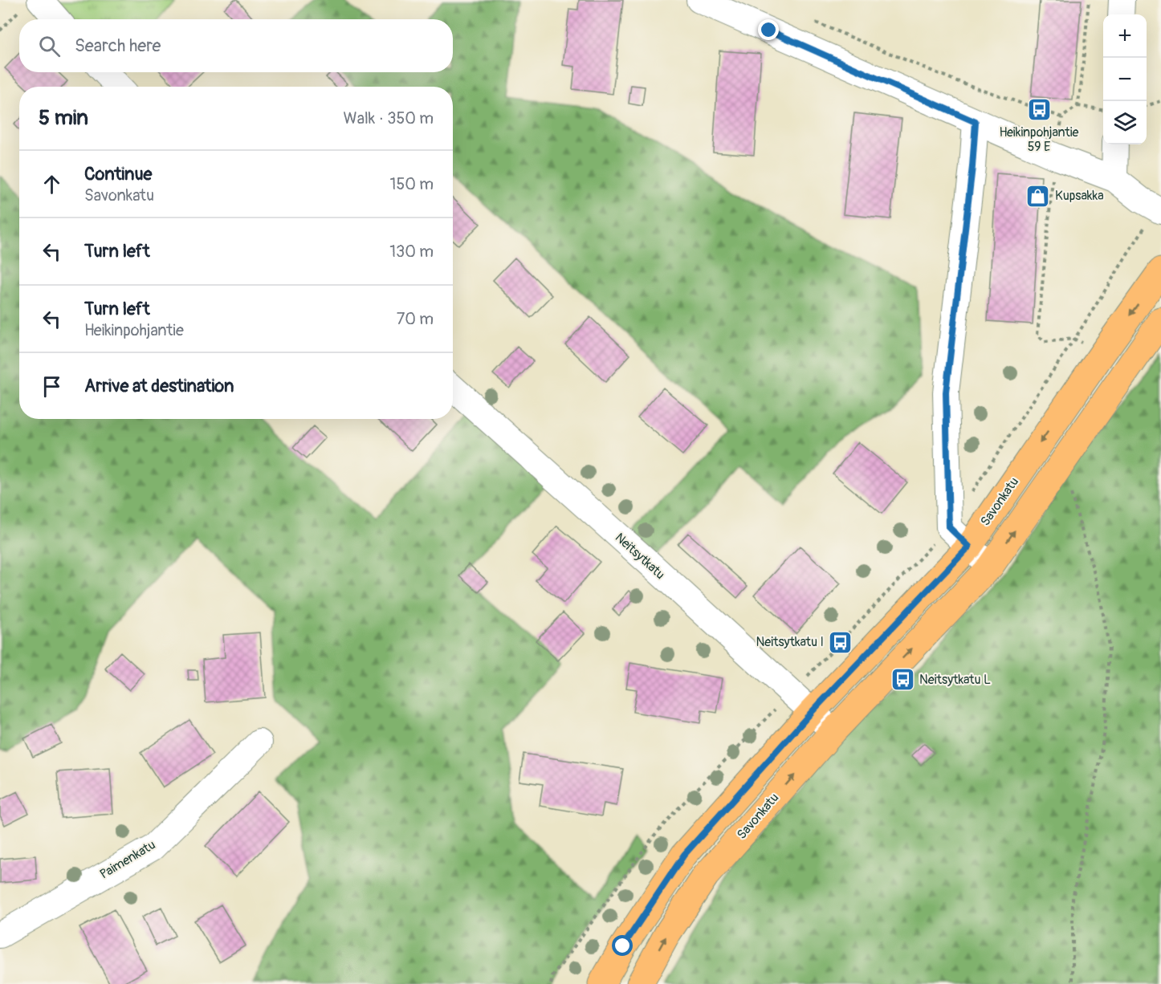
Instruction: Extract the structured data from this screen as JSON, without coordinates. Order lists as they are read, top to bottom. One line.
{"streets":{"main road":["Savonkatu"],"street":["Neitsytkatu","Paimenkatu"]},"crossings":[["Savonkatu","Neitsytkatu"]],"places":{"bus stop":["Heikinpohjantie 59 E","Neitsytkatu I","Neitsytkatu L"],"shop":["Kupsakka"]},"page":{"map_buttons":["+","−"],"search":"Search here","heading":["5 min","Walk · 350 m"],"list":[["Continue","Savonkatu","150 m"],["Turn left","130 m"],["Turn left","Heikinpohjantie","70 m"],"Arrive at destination"]}}
